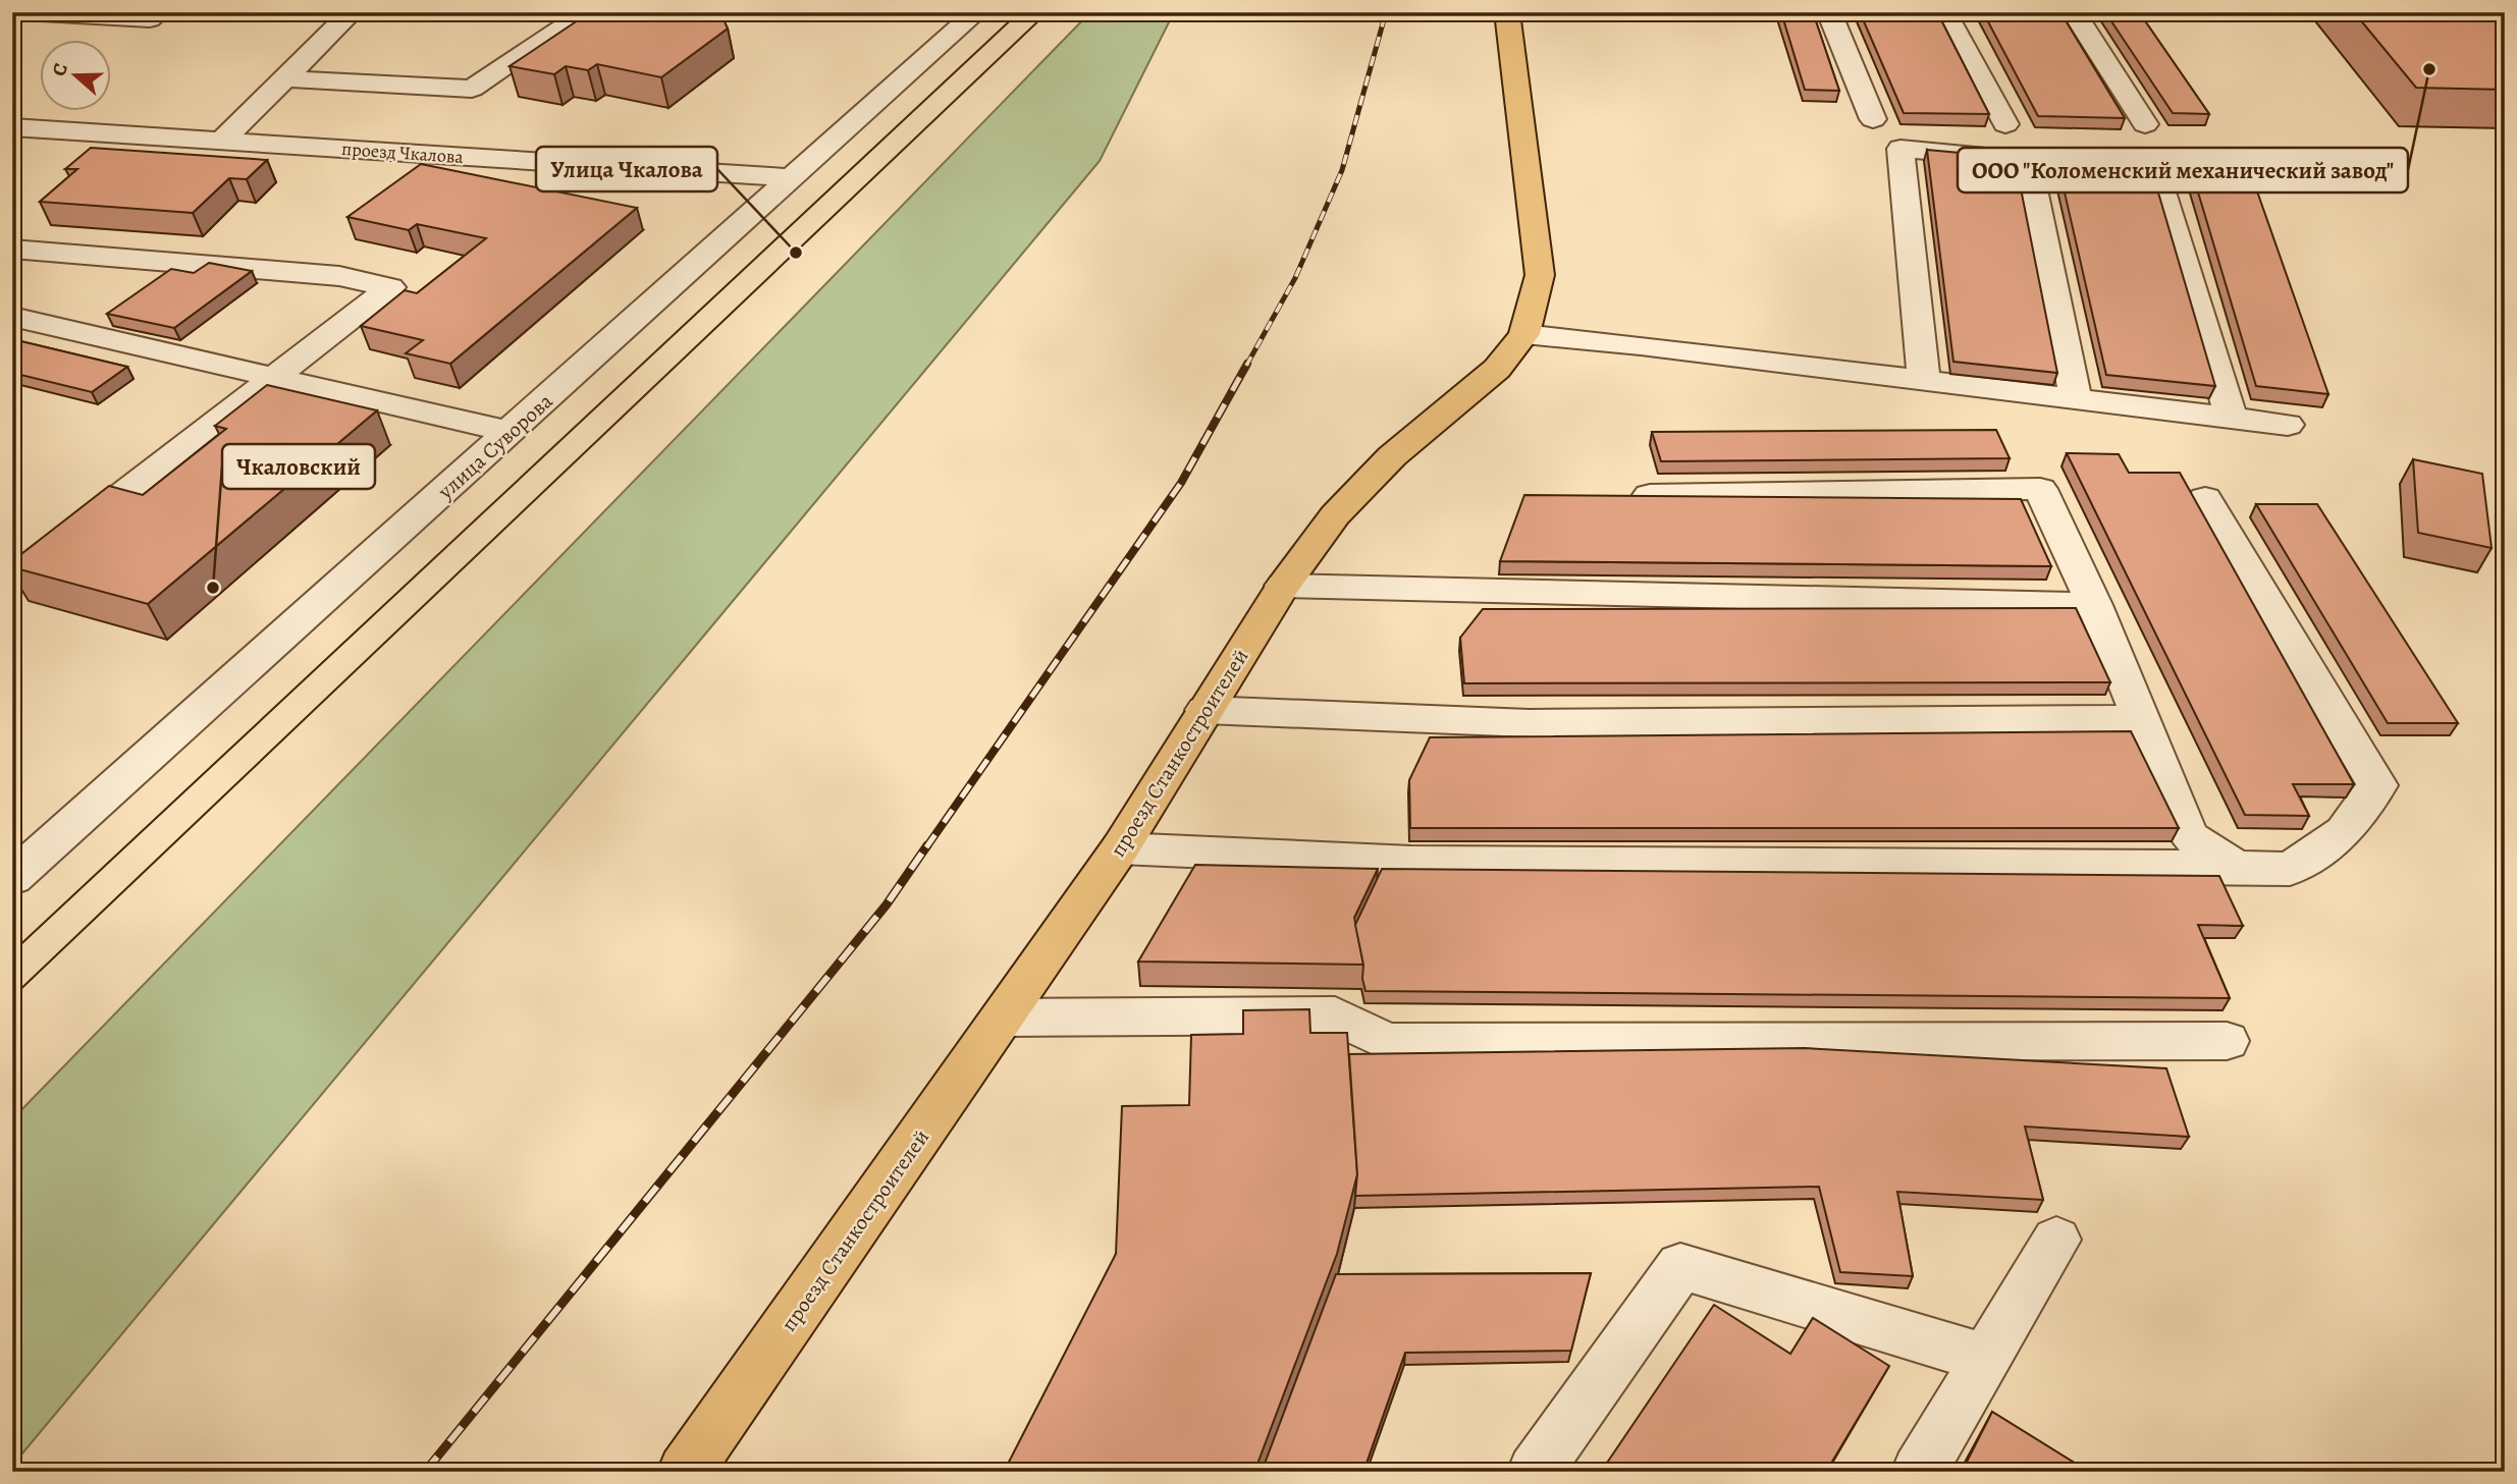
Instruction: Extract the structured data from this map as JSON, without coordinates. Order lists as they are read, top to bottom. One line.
{"streets":{"main road":["проезд Станкостроителей"],"street":["проезд Чкалова","улица Суворова"]},"crossings":[["проезд Чкалова","улица Суворова"]],"places":["ООО \"Коломенский механический завод\"","Улица Чкалова","Чкаловский"],"north":"left"}
